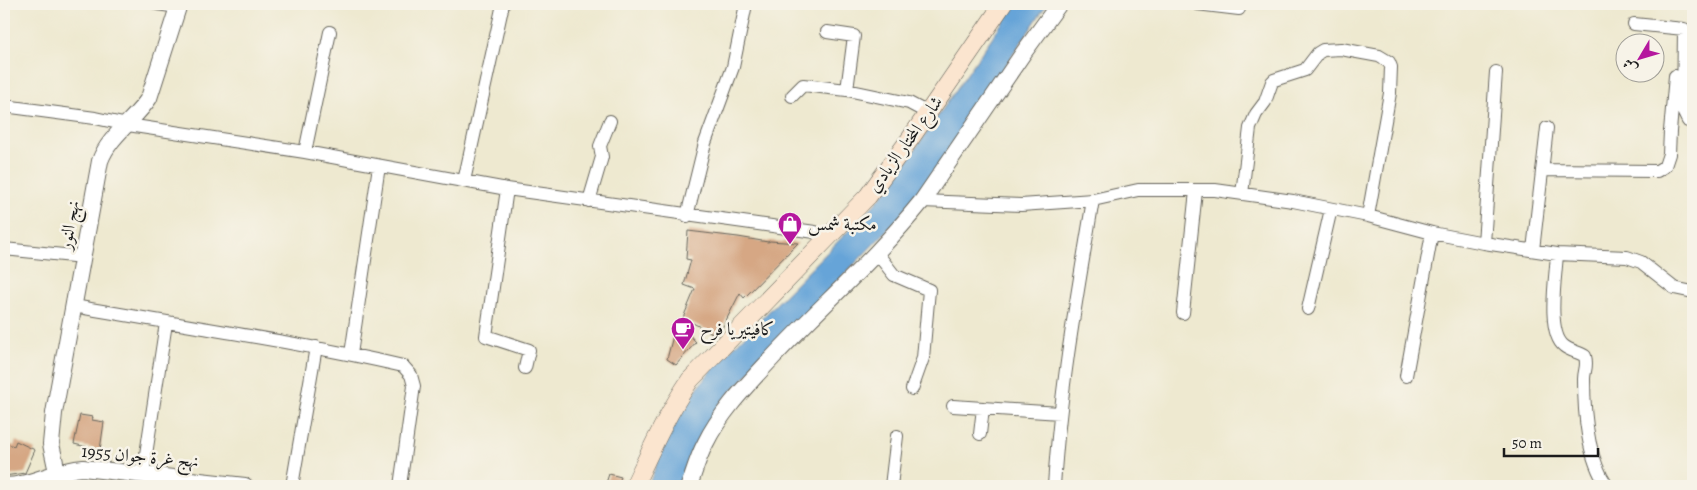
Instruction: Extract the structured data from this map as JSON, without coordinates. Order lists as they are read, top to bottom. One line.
{"streets":{"main road":["شارع المختار الزيادي"],"street":["نهج النور","نهج غرة جوان 1955"]},"crossings":[["نهج النور","نهج غرة جوان 1955"]],"places":{"shop":["مكتبة شمس"],"cafe":["كافيتيريا فرح"]},"scale_bar":"50 m","north":"bottom left"}
